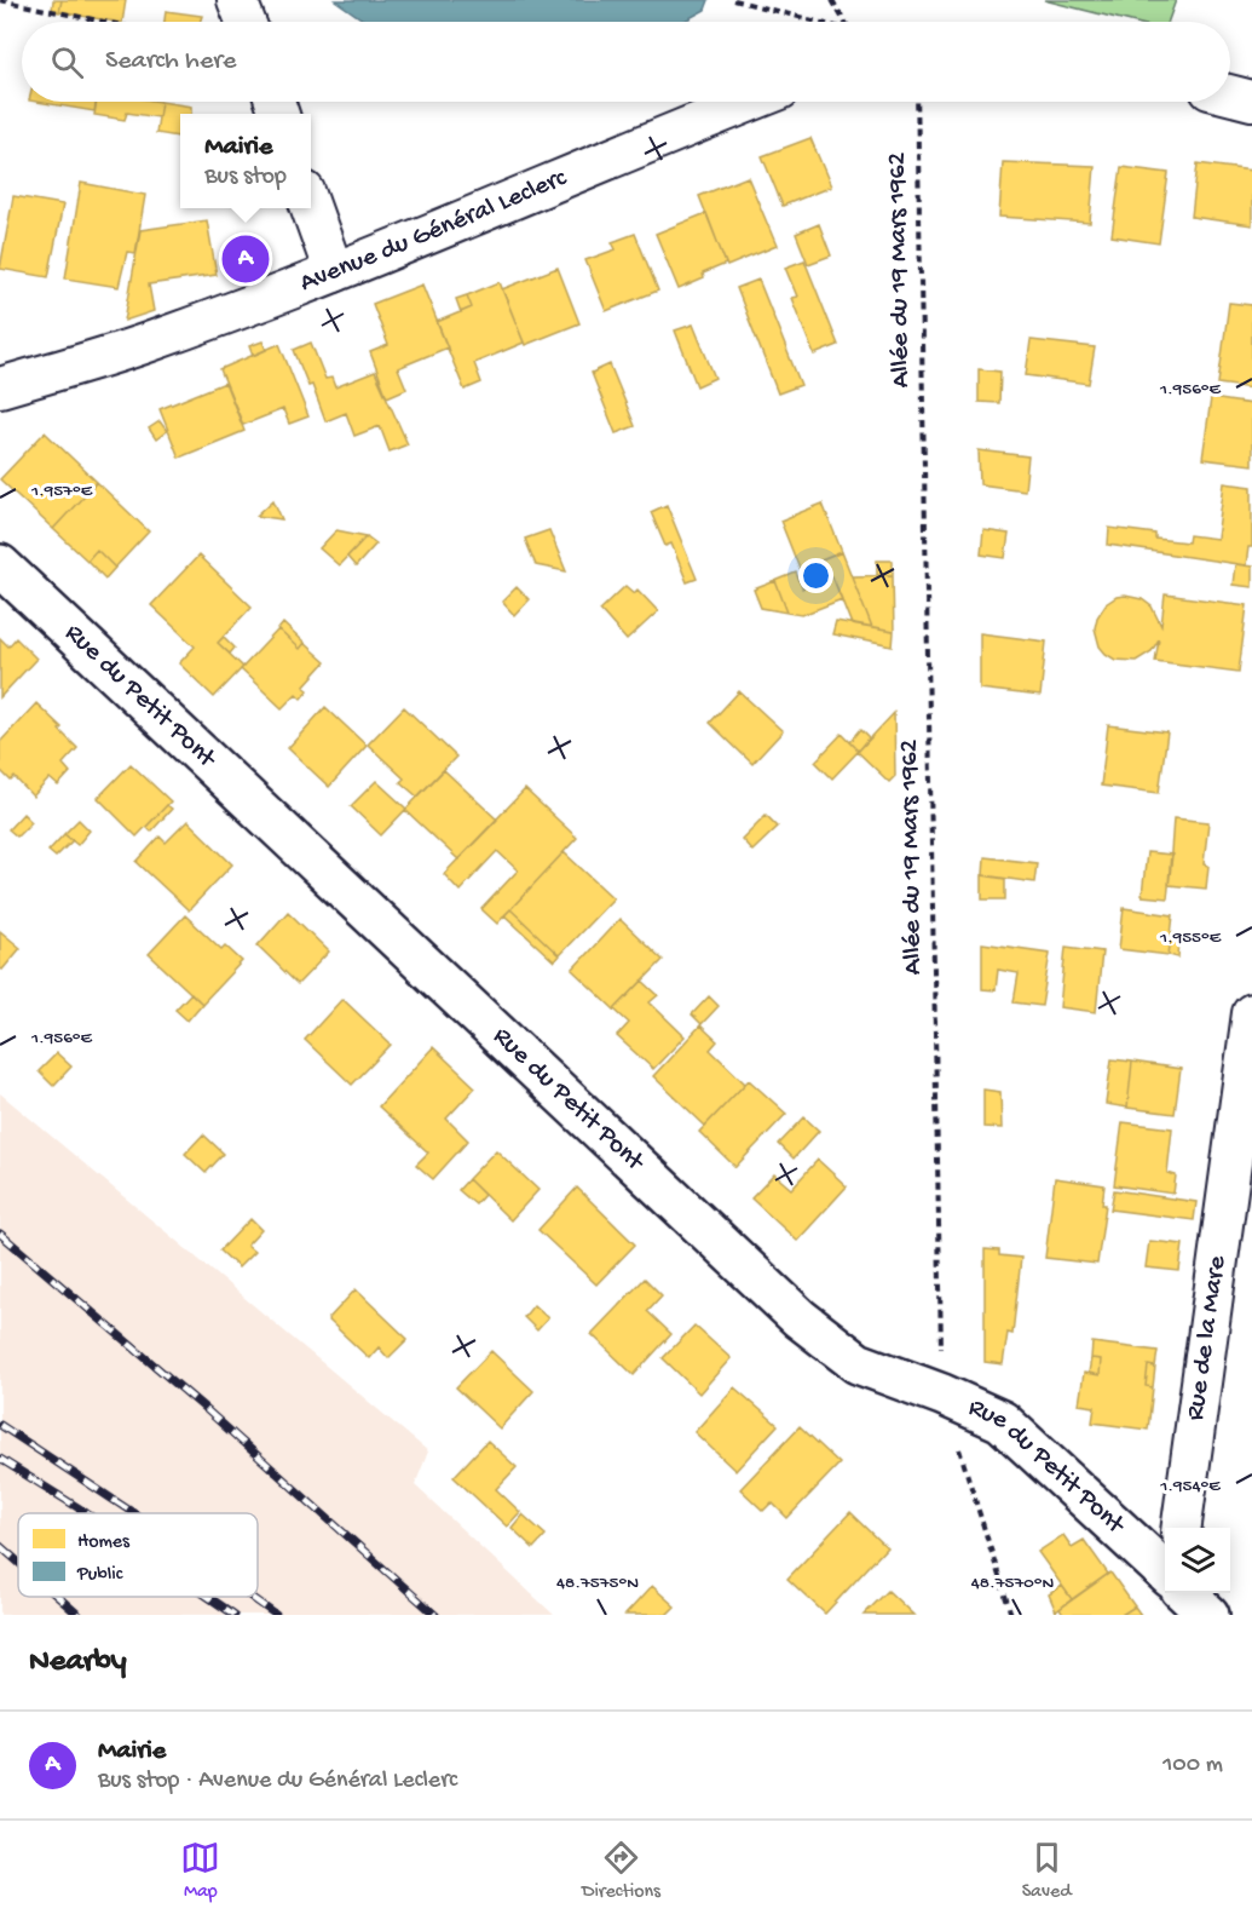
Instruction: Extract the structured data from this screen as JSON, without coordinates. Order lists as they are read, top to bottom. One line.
{"streets":{"street":["Avenue du Général Leclerc","Rue du Petit Pont","Rue de la Mare"],"path":["Allée du 19 Mars 1962"]},"crossings":[["Allée du 19 Mars 1962","Rue du Petit Pont"]],"legend":["Homes","Public"],"page":{"search":"Search here","popup":["Mairie","Bus stop"],"pins":"A","heading":"Nearby","list":[{"mark":"A","name":"Mairie","note":"Bus stop · Avenue du Général Leclerc","value":"100 m"}],"nav":["Map","Directions","Saved"]},"coordinates":["1.956°E","1.957°E","1.955°E","1.954°E","48.7575°N","48.7570°N"]}
